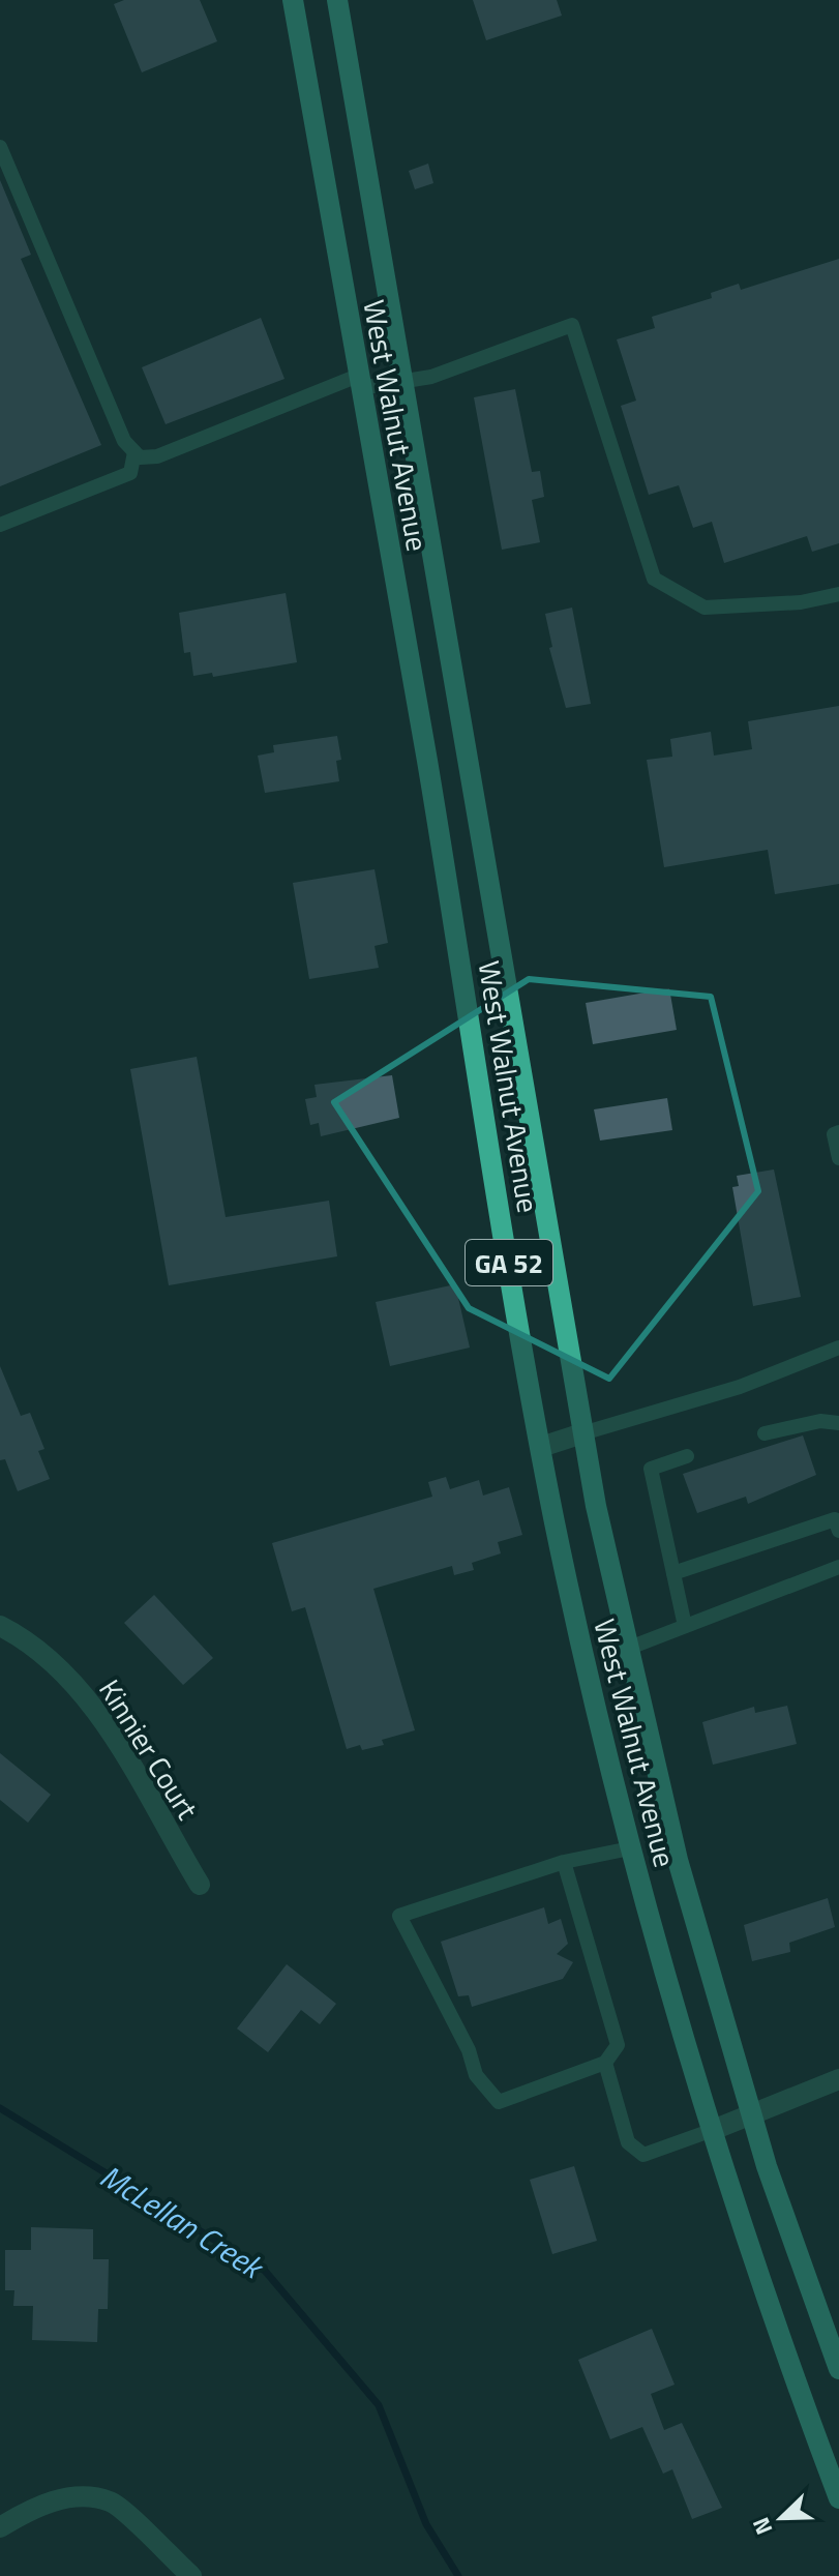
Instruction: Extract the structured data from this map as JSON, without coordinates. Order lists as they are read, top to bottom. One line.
{"streets":{"main road":["West Walnut Avenue","GA 52"],"street":["Kinnier Court"]},"water":["McLellan Creek"],"north":"bottom left"}
